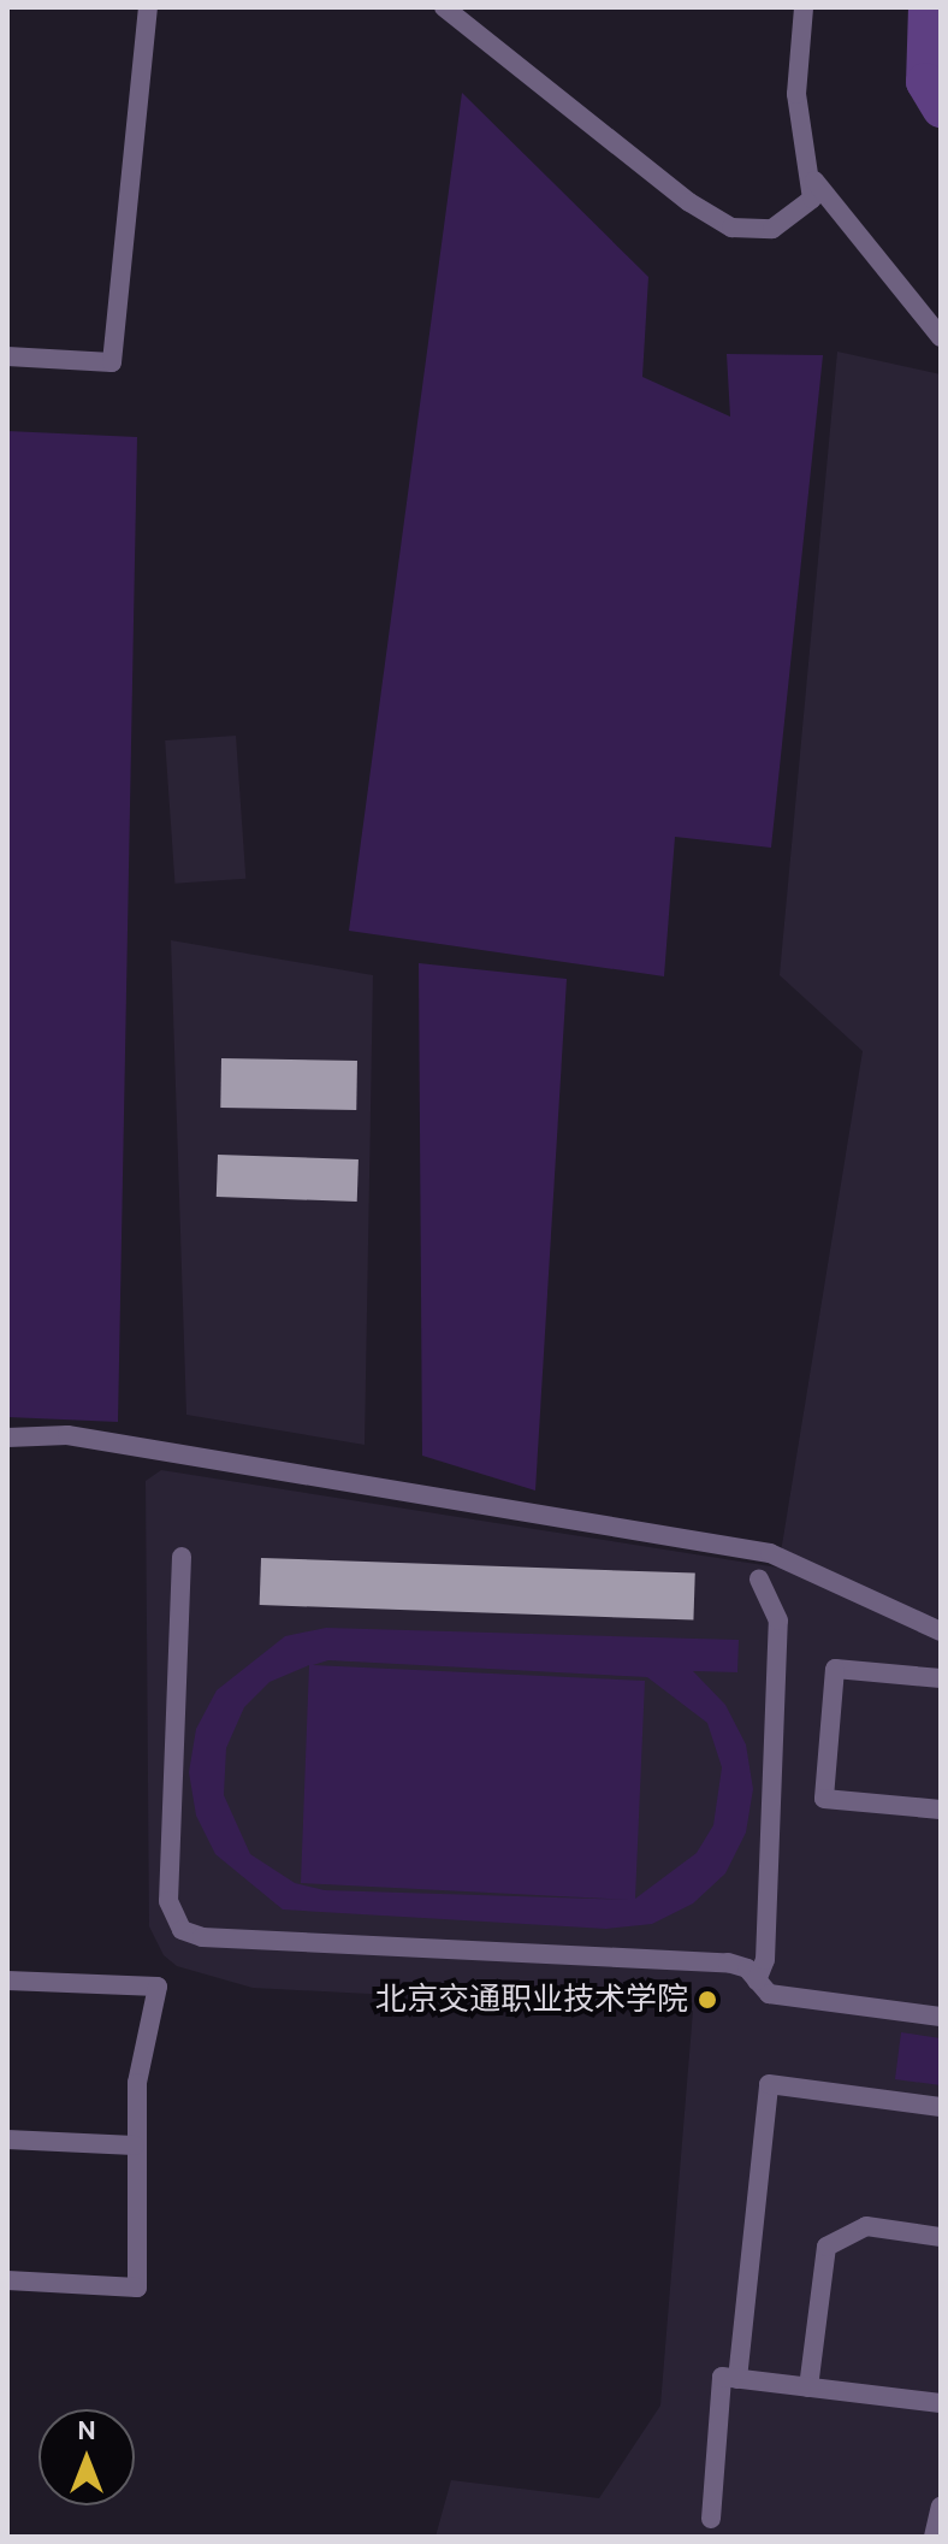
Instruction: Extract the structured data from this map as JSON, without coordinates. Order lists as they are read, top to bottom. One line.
{"places":["北京交通职业技术学院"],"north":"top"}
